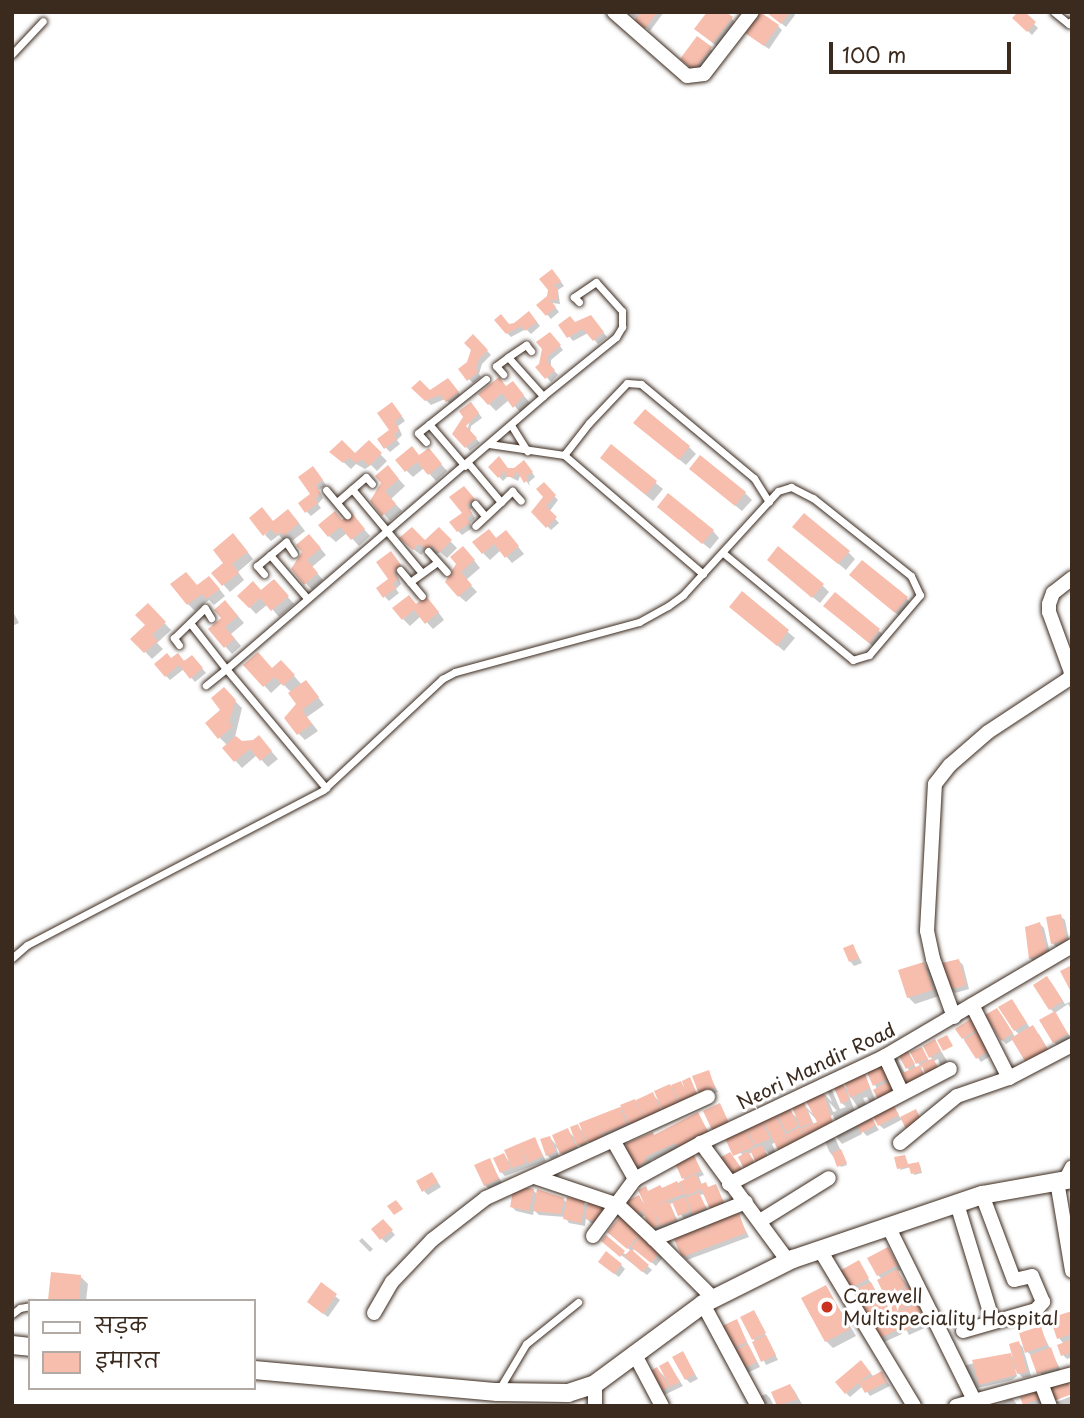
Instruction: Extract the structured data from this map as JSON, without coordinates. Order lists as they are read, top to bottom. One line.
{"streets":{"street":["Neori Mandir Road"]},"places":["Carewell Multispeciality Hospital"],"legend":["सड़क","इमारत"],"scale_bar":"100 m"}
